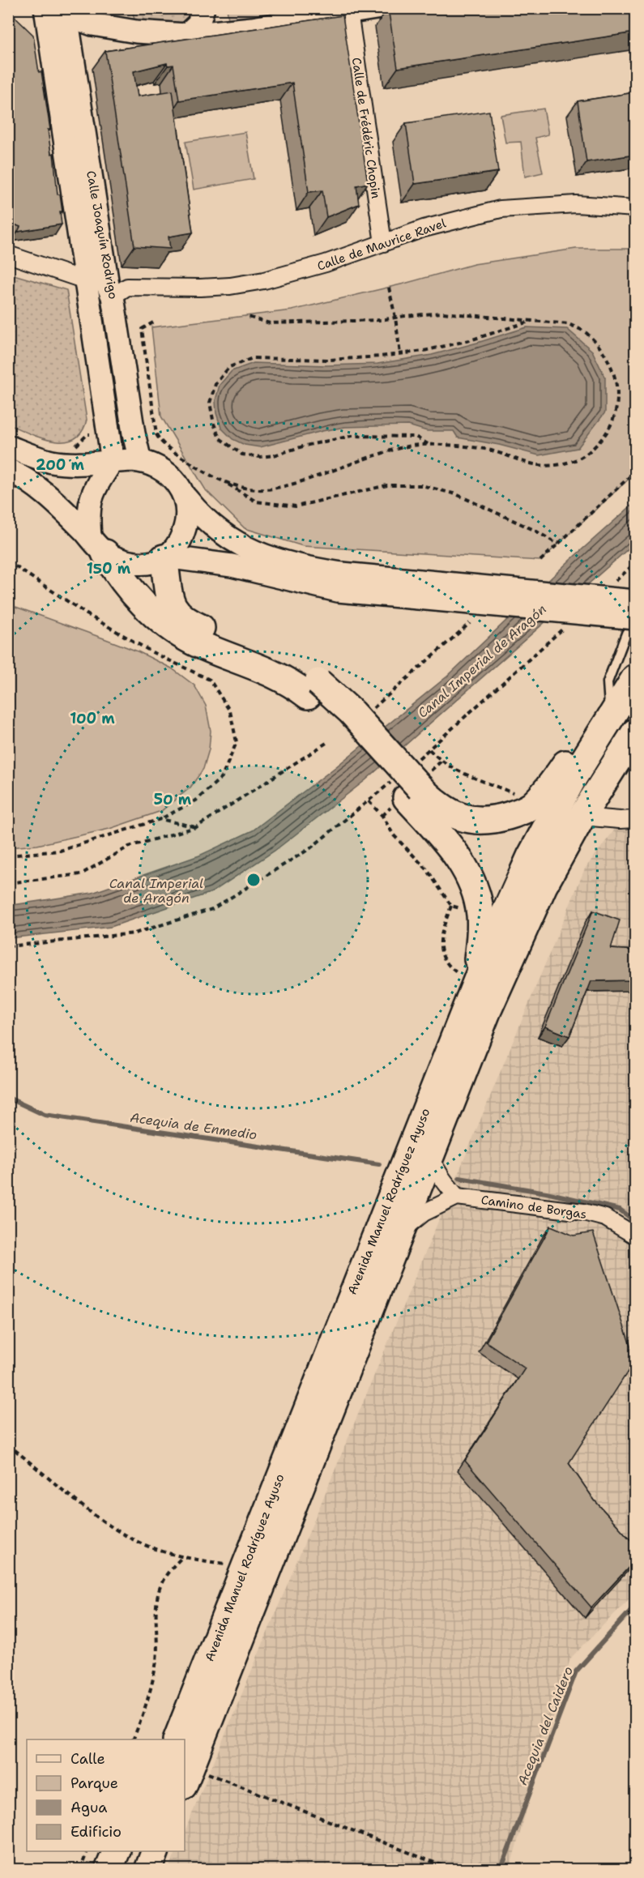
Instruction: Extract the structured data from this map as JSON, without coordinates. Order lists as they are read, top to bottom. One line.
{"streets":{"highway":["Avenida Manuel Rodríguez Ayuso"],"main road":["Calle Joaquín Rodrigo"],"street":["Calle de Frédéric Chopin","Calle de Maurice Ravel","Camino de Borgas"]},"crossings":[["Calle de Frédéric Chopin","Calle de Maurice Ravel"],["Calle Joaquín Rodrigo","Calle de Maurice Ravel"]],"water":["Canal Imperial de Aragón","Acequia de Enmedio","Acequia del Caidero"],"legend":["Calle","Parque","Agua","Edificio"],"rings":["200 m","150 m","100 m","50 m"]}
